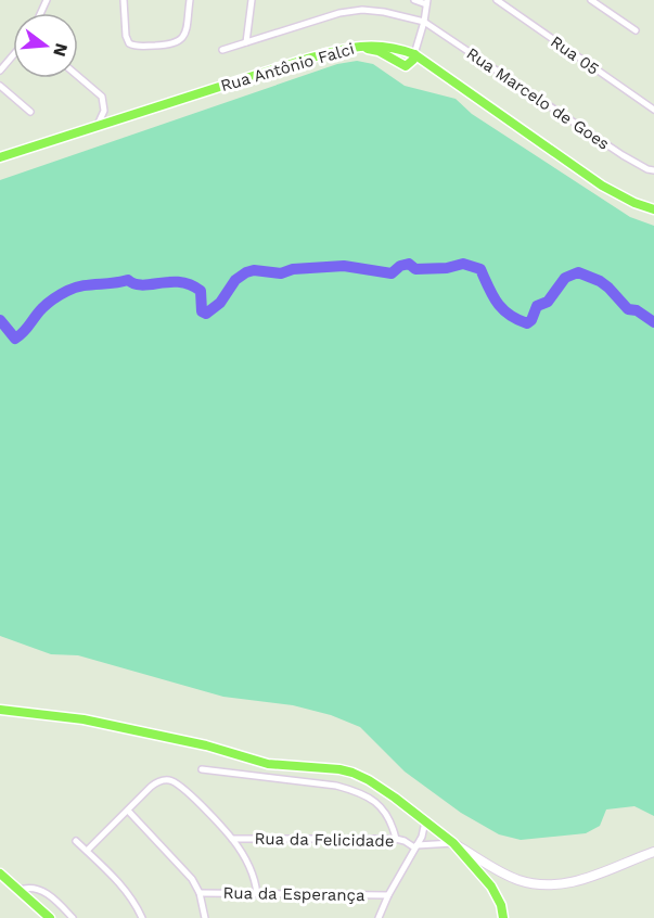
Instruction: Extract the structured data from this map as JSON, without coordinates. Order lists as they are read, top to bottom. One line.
{"streets":{"main road":["Rua Antônio Falci"],"street":["Rua 05","Rua Marcelo de Goes","Rua da Felicidade","Rua da Esperança"]},"north":"right"}
